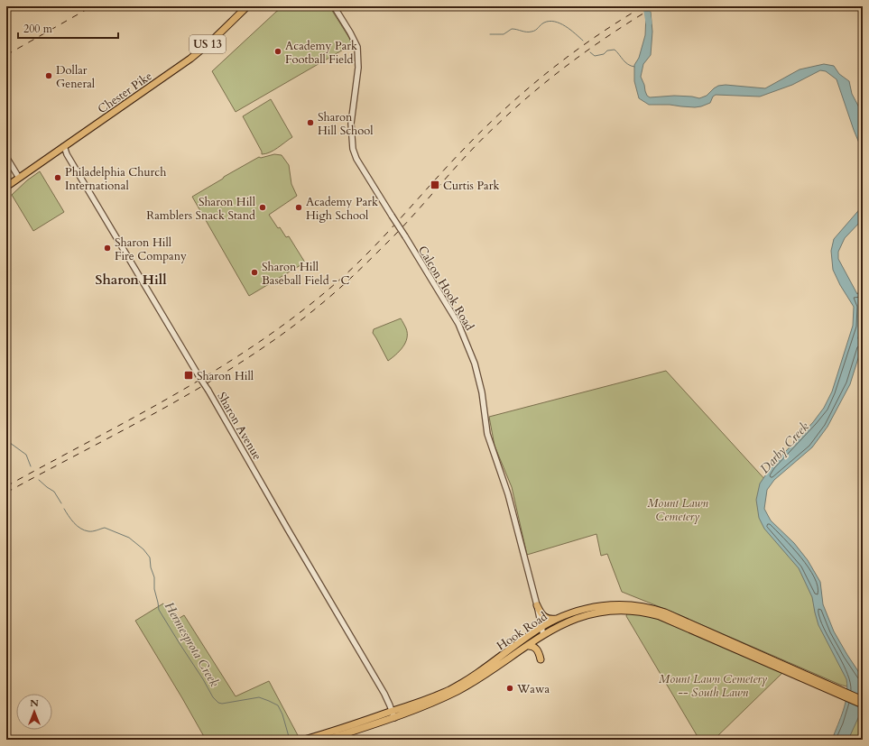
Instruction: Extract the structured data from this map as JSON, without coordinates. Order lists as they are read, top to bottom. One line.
{"streets":{"main road":["US 13","Chester Pike","Hook Road"],"street":["Calcon Hook Road","Sharon Avenue"]},"crossings":[["Chester Pike","Sharon Avenue"],["Calcon Hook Road","Hook Road"],["Sharon Avenue","Hook Road"]],"districts":["Sharon Hill"],"water":["Darby Creek","Hermesprota Creek"],"parks":["Mount Lawn Cemetery","Mount Lawn Cemetery -- South Lawn"],"places":{"other":["Academy Park Football Field","Dollar General","Sharon Hill School","Philadelphia Church International","Sharon Hill Ramblers Snack Stand","Academy Park High School","Sharon Hill Fire Company","Sharon Hill Baseball Field - C","Wawa"],"transit":["Curtis Park","Sharon Hill"]},"scale_bar":"200 m","north":"top"}
